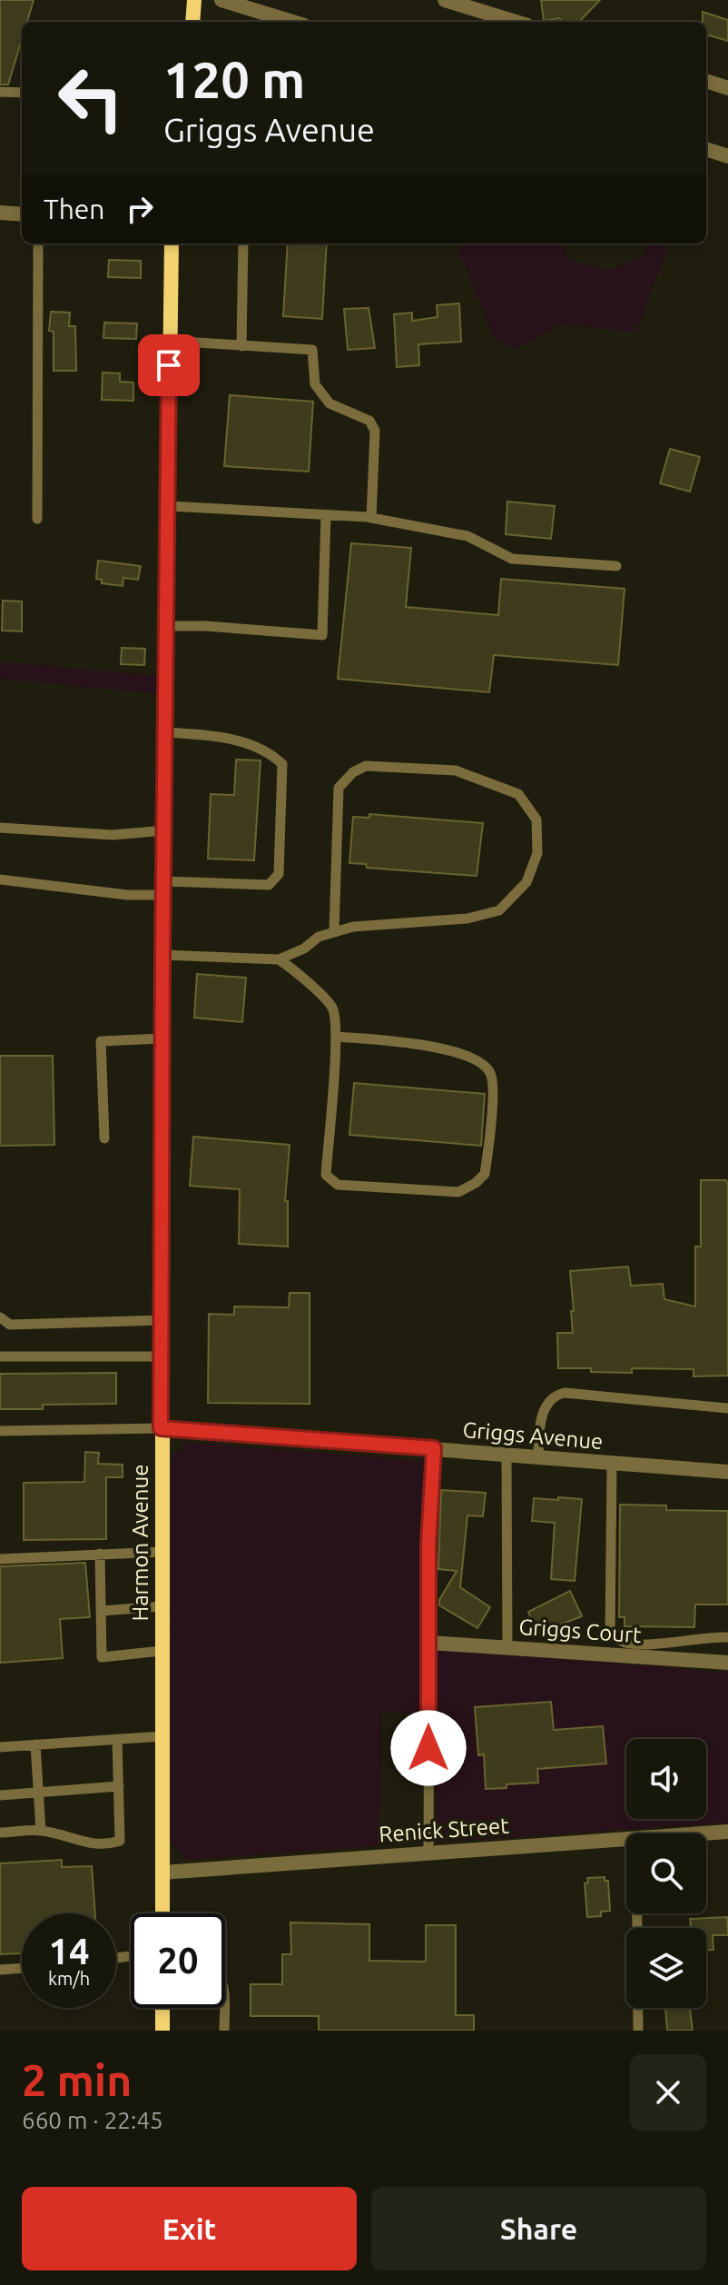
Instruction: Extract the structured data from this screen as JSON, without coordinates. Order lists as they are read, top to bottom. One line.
{"streets":{"main road":["Harmon Avenue"],"street":["Griggs Avenue","Griggs Court","Renick Street"]},"crossings":[["Griggs Avenue","Harmon Avenue"],["Harmon Avenue","Renick Street"]],"page":{"turn":["120 m","Griggs Avenue"],"then":"Then","speed":"14 km/h","limit":"20","heading":["2 min","660 m · 22:45"],"buttons":["Exit","Share"]}}
